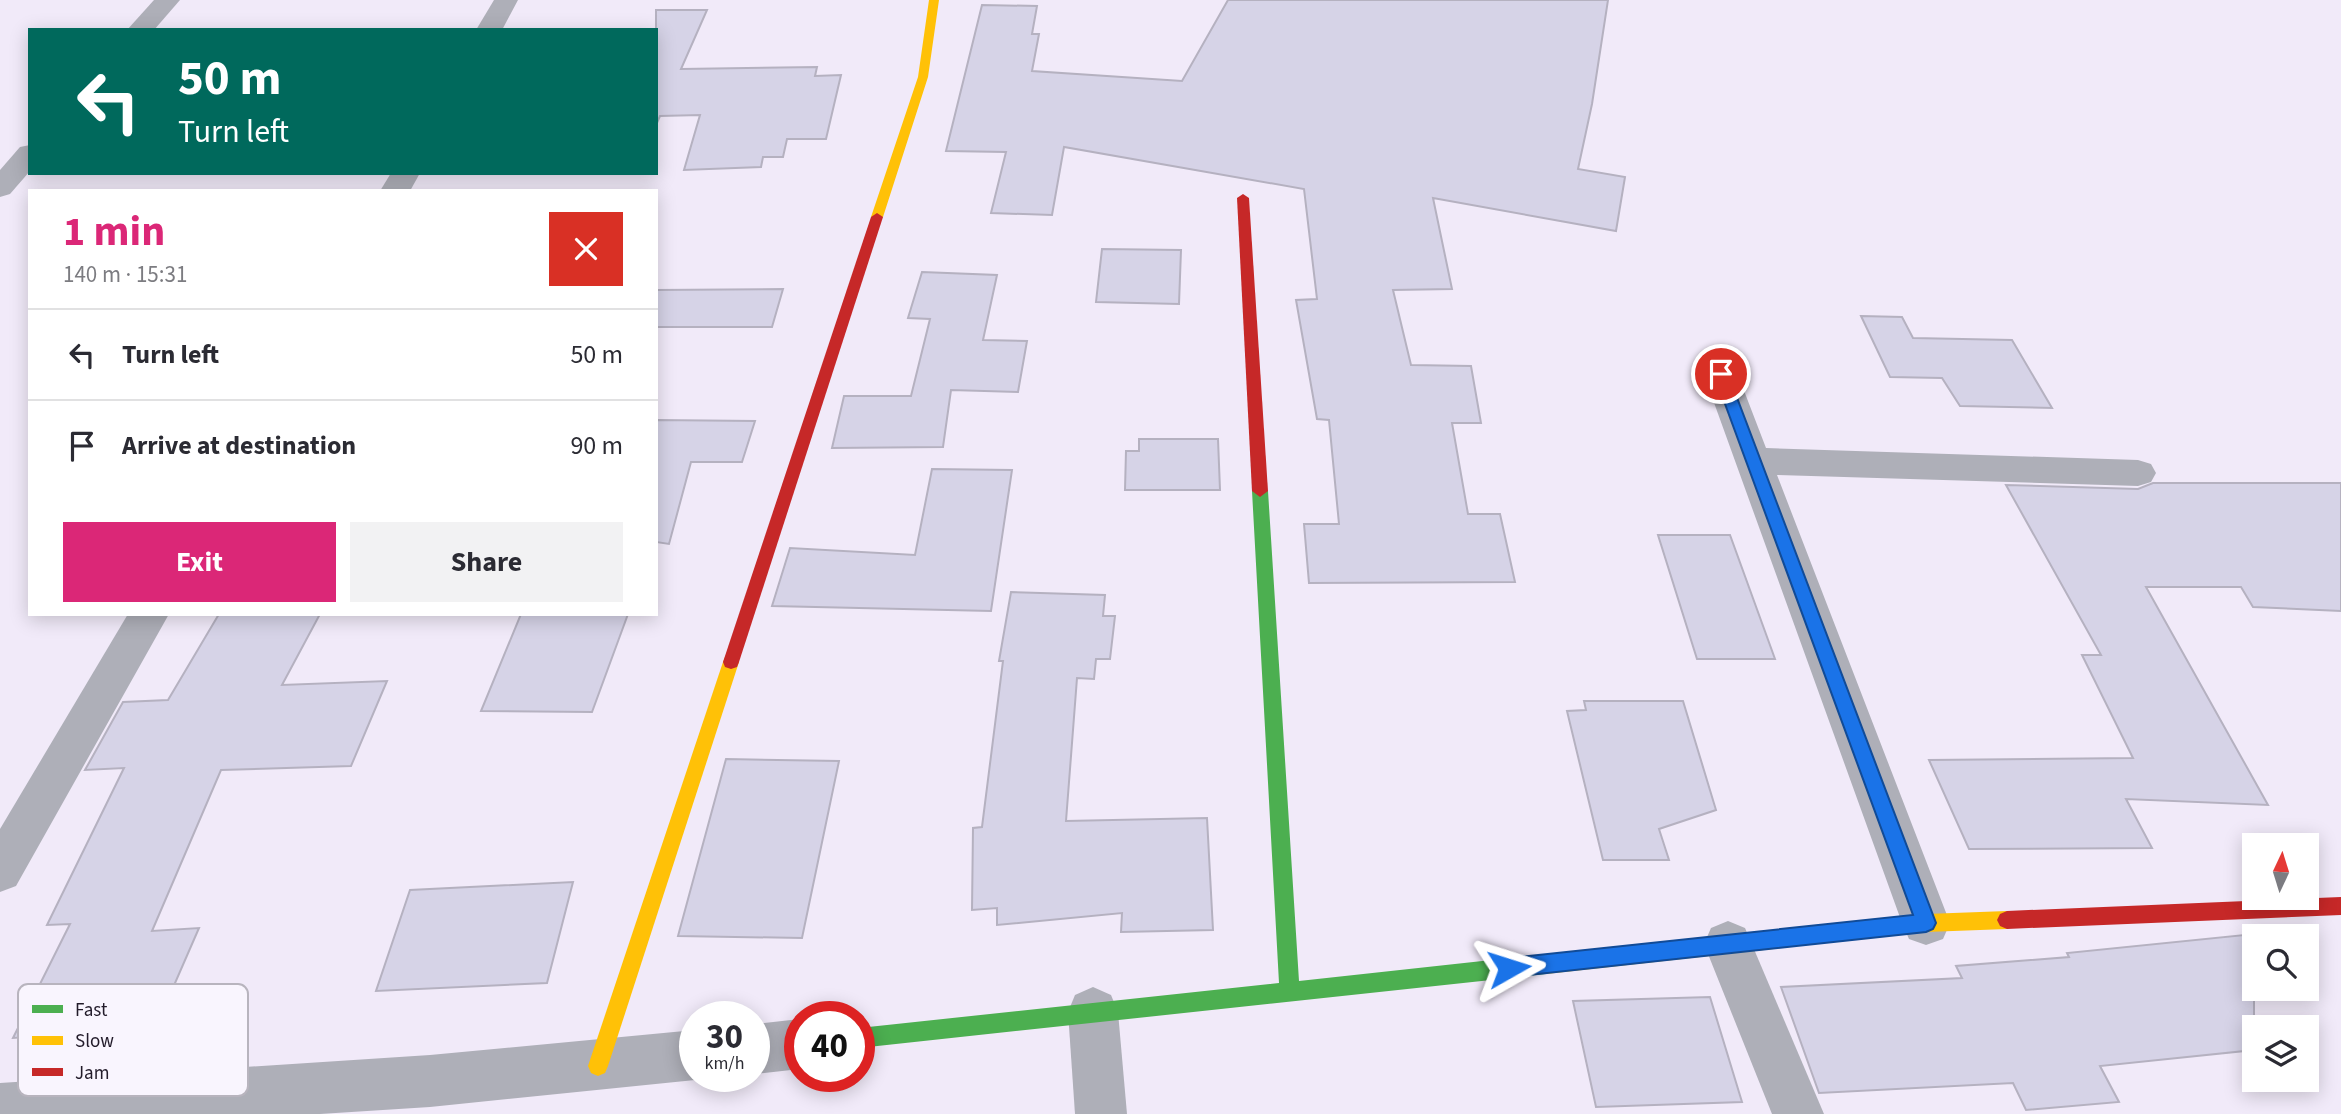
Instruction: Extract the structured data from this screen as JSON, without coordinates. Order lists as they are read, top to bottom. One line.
{"legend":["Fast","Slow","Jam"],"north":"top","page":{"turn":["50 m","Turn left"],"heading":["1 min","140 m · 15:31"],"list":[{"name":"Turn left","value":"50 m"},{"name":"Arrive at destination","value":"90 m"}],"buttons":["Exit","Share"],"speed":"30 km/h","limit":"40"}}
